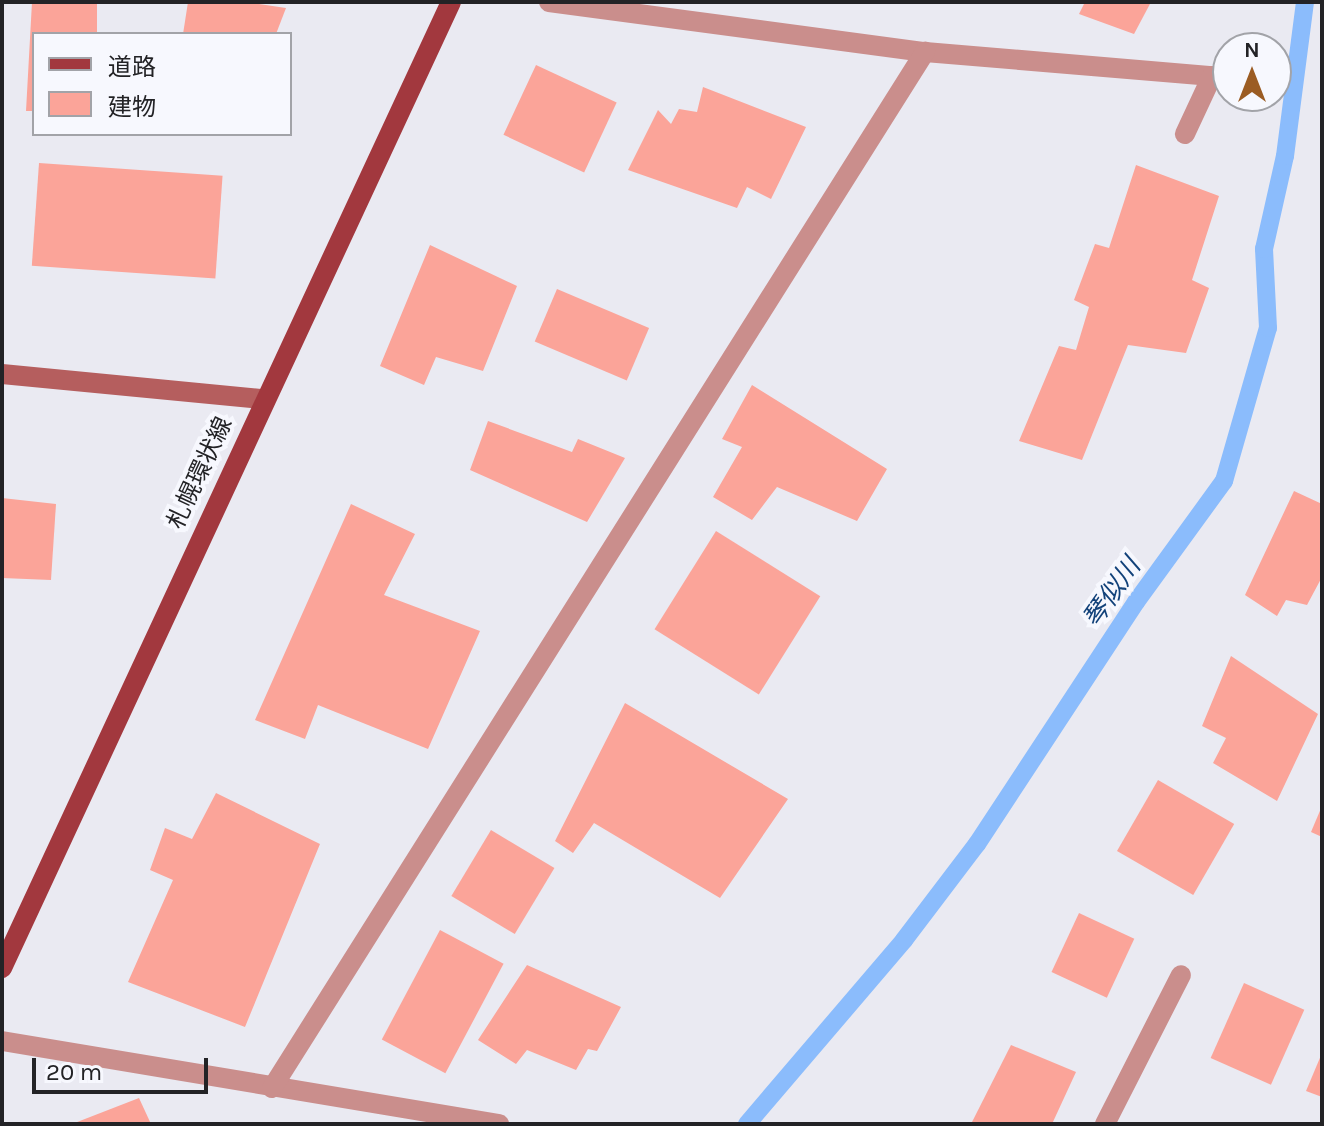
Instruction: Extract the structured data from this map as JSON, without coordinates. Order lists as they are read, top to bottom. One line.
{"streets":{"main road":["札幌環状線"]},"water":["琴似川"],"legend":["道路","建物"],"scale_bar":"20 m","north":"top"}
